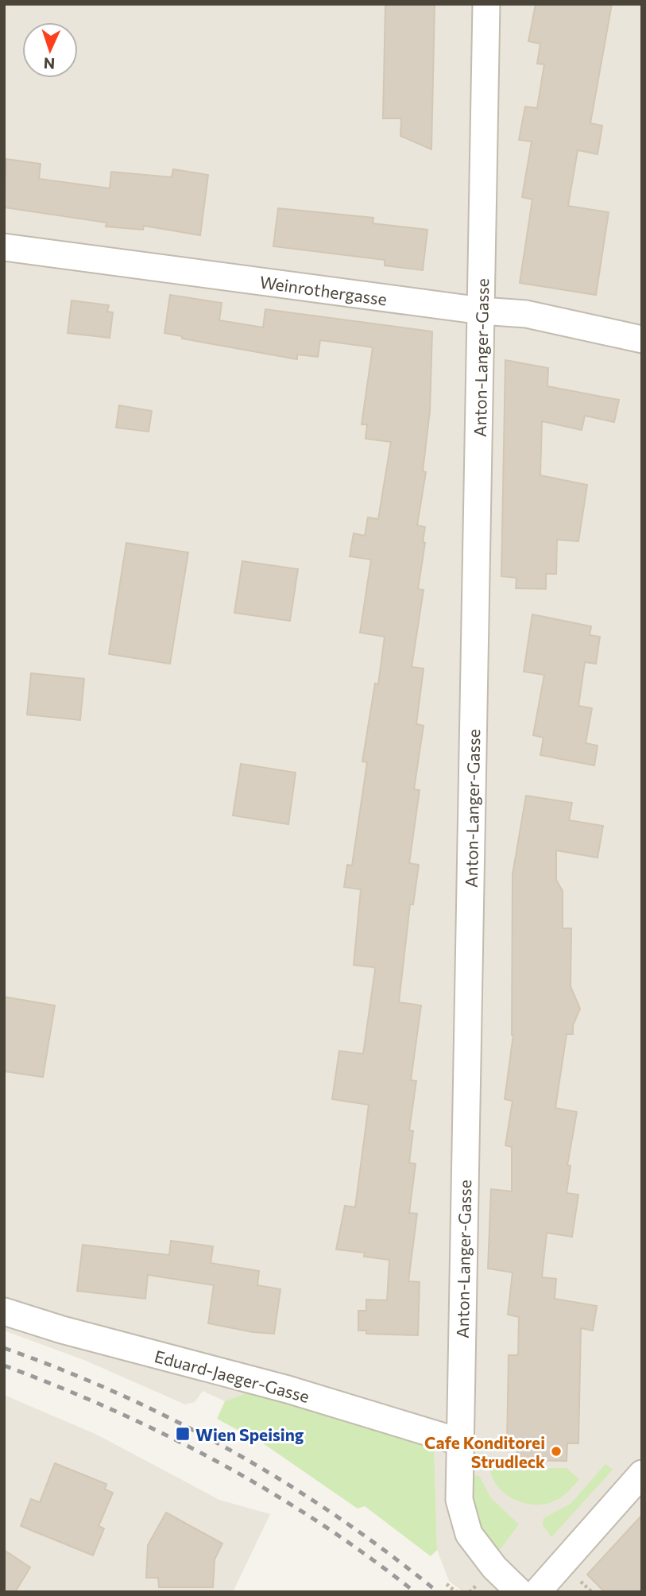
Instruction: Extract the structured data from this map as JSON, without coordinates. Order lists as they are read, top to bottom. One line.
{"streets":{"street":["Weinrothergasse","Anton-Langer-Gasse","Eduard-Jaeger-Gasse"]},"crossings":[["Weinrothergasse","Anton-Langer-Gasse"],["Anton-Langer-Gasse","Eduard-Jaeger-Gasse"]],"places":{"transit":["Wien Speising"],"other":["Cafe Konditorei Strudleck"]},"north":"bottom"}
